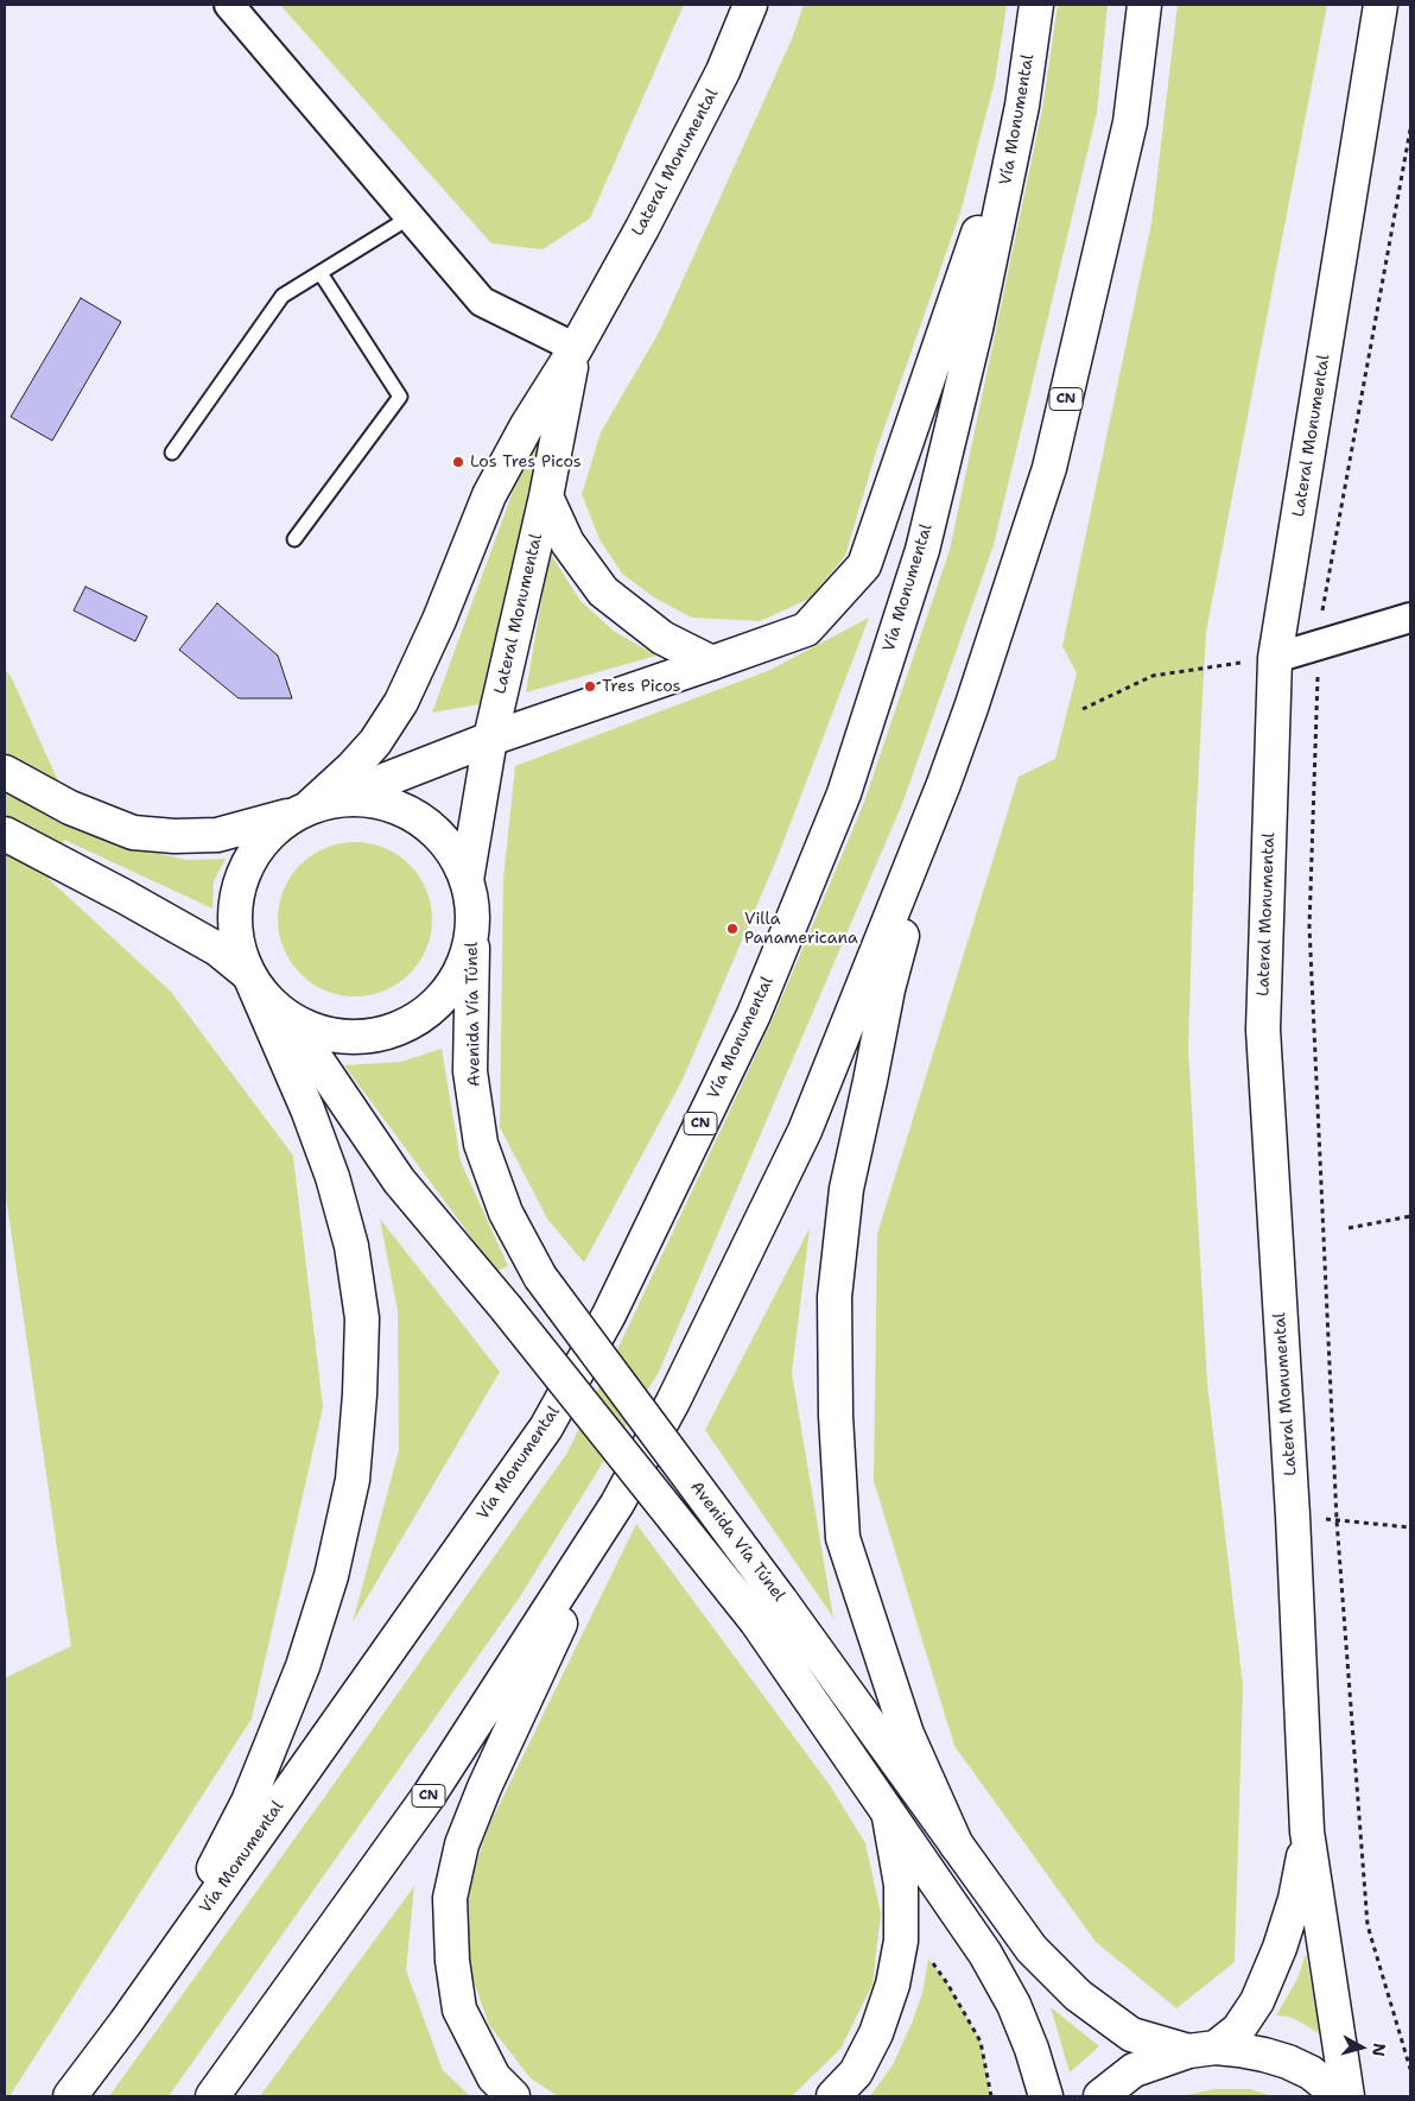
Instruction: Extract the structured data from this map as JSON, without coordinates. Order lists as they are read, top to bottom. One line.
{"streets":{"main road":["Vía Monumental","Lateral Monumental","CN","Avenida Vía Túnel"]},"crossings":[["Lateral Monumental","Avenida Vía Túnel"]],"places":["Los Tres Picos","Tres Picos","Villa Panamericana"],"north":"right"}
